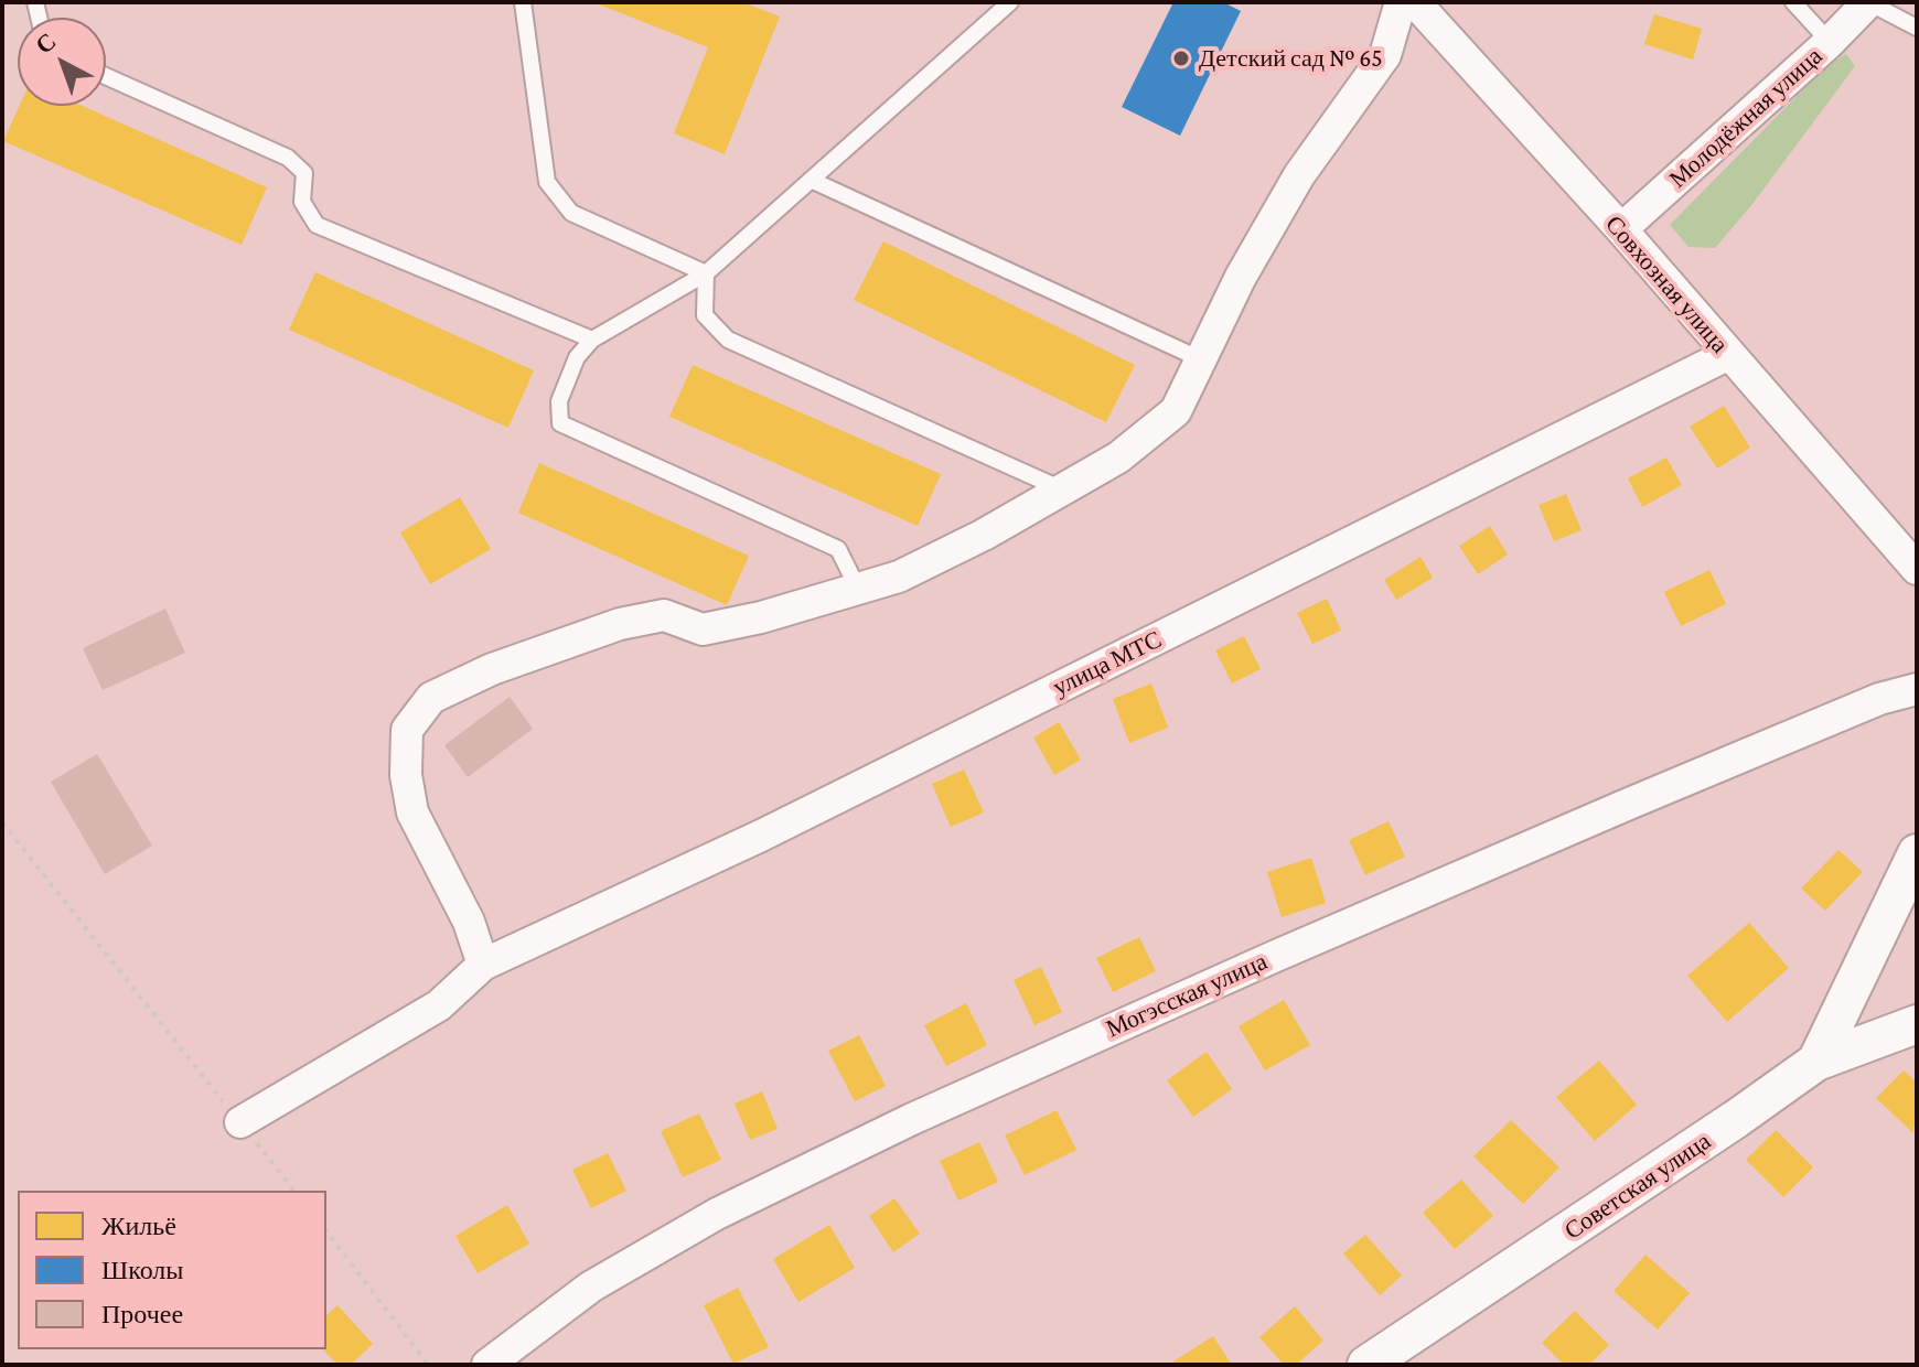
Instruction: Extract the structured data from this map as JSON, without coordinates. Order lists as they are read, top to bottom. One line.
{"streets":{"street":["Молодёжная улица","Совхозная улица","улица МТС","Могэсская улица","Советская улица"]},"crossings":[["Молодёжная улица","Совхозная улица"],["Совхозная улица","улица МТС"]],"places":["Детский сад № 65"],"legend":["Жильё","Школы","Прочее"],"north":"top left"}
